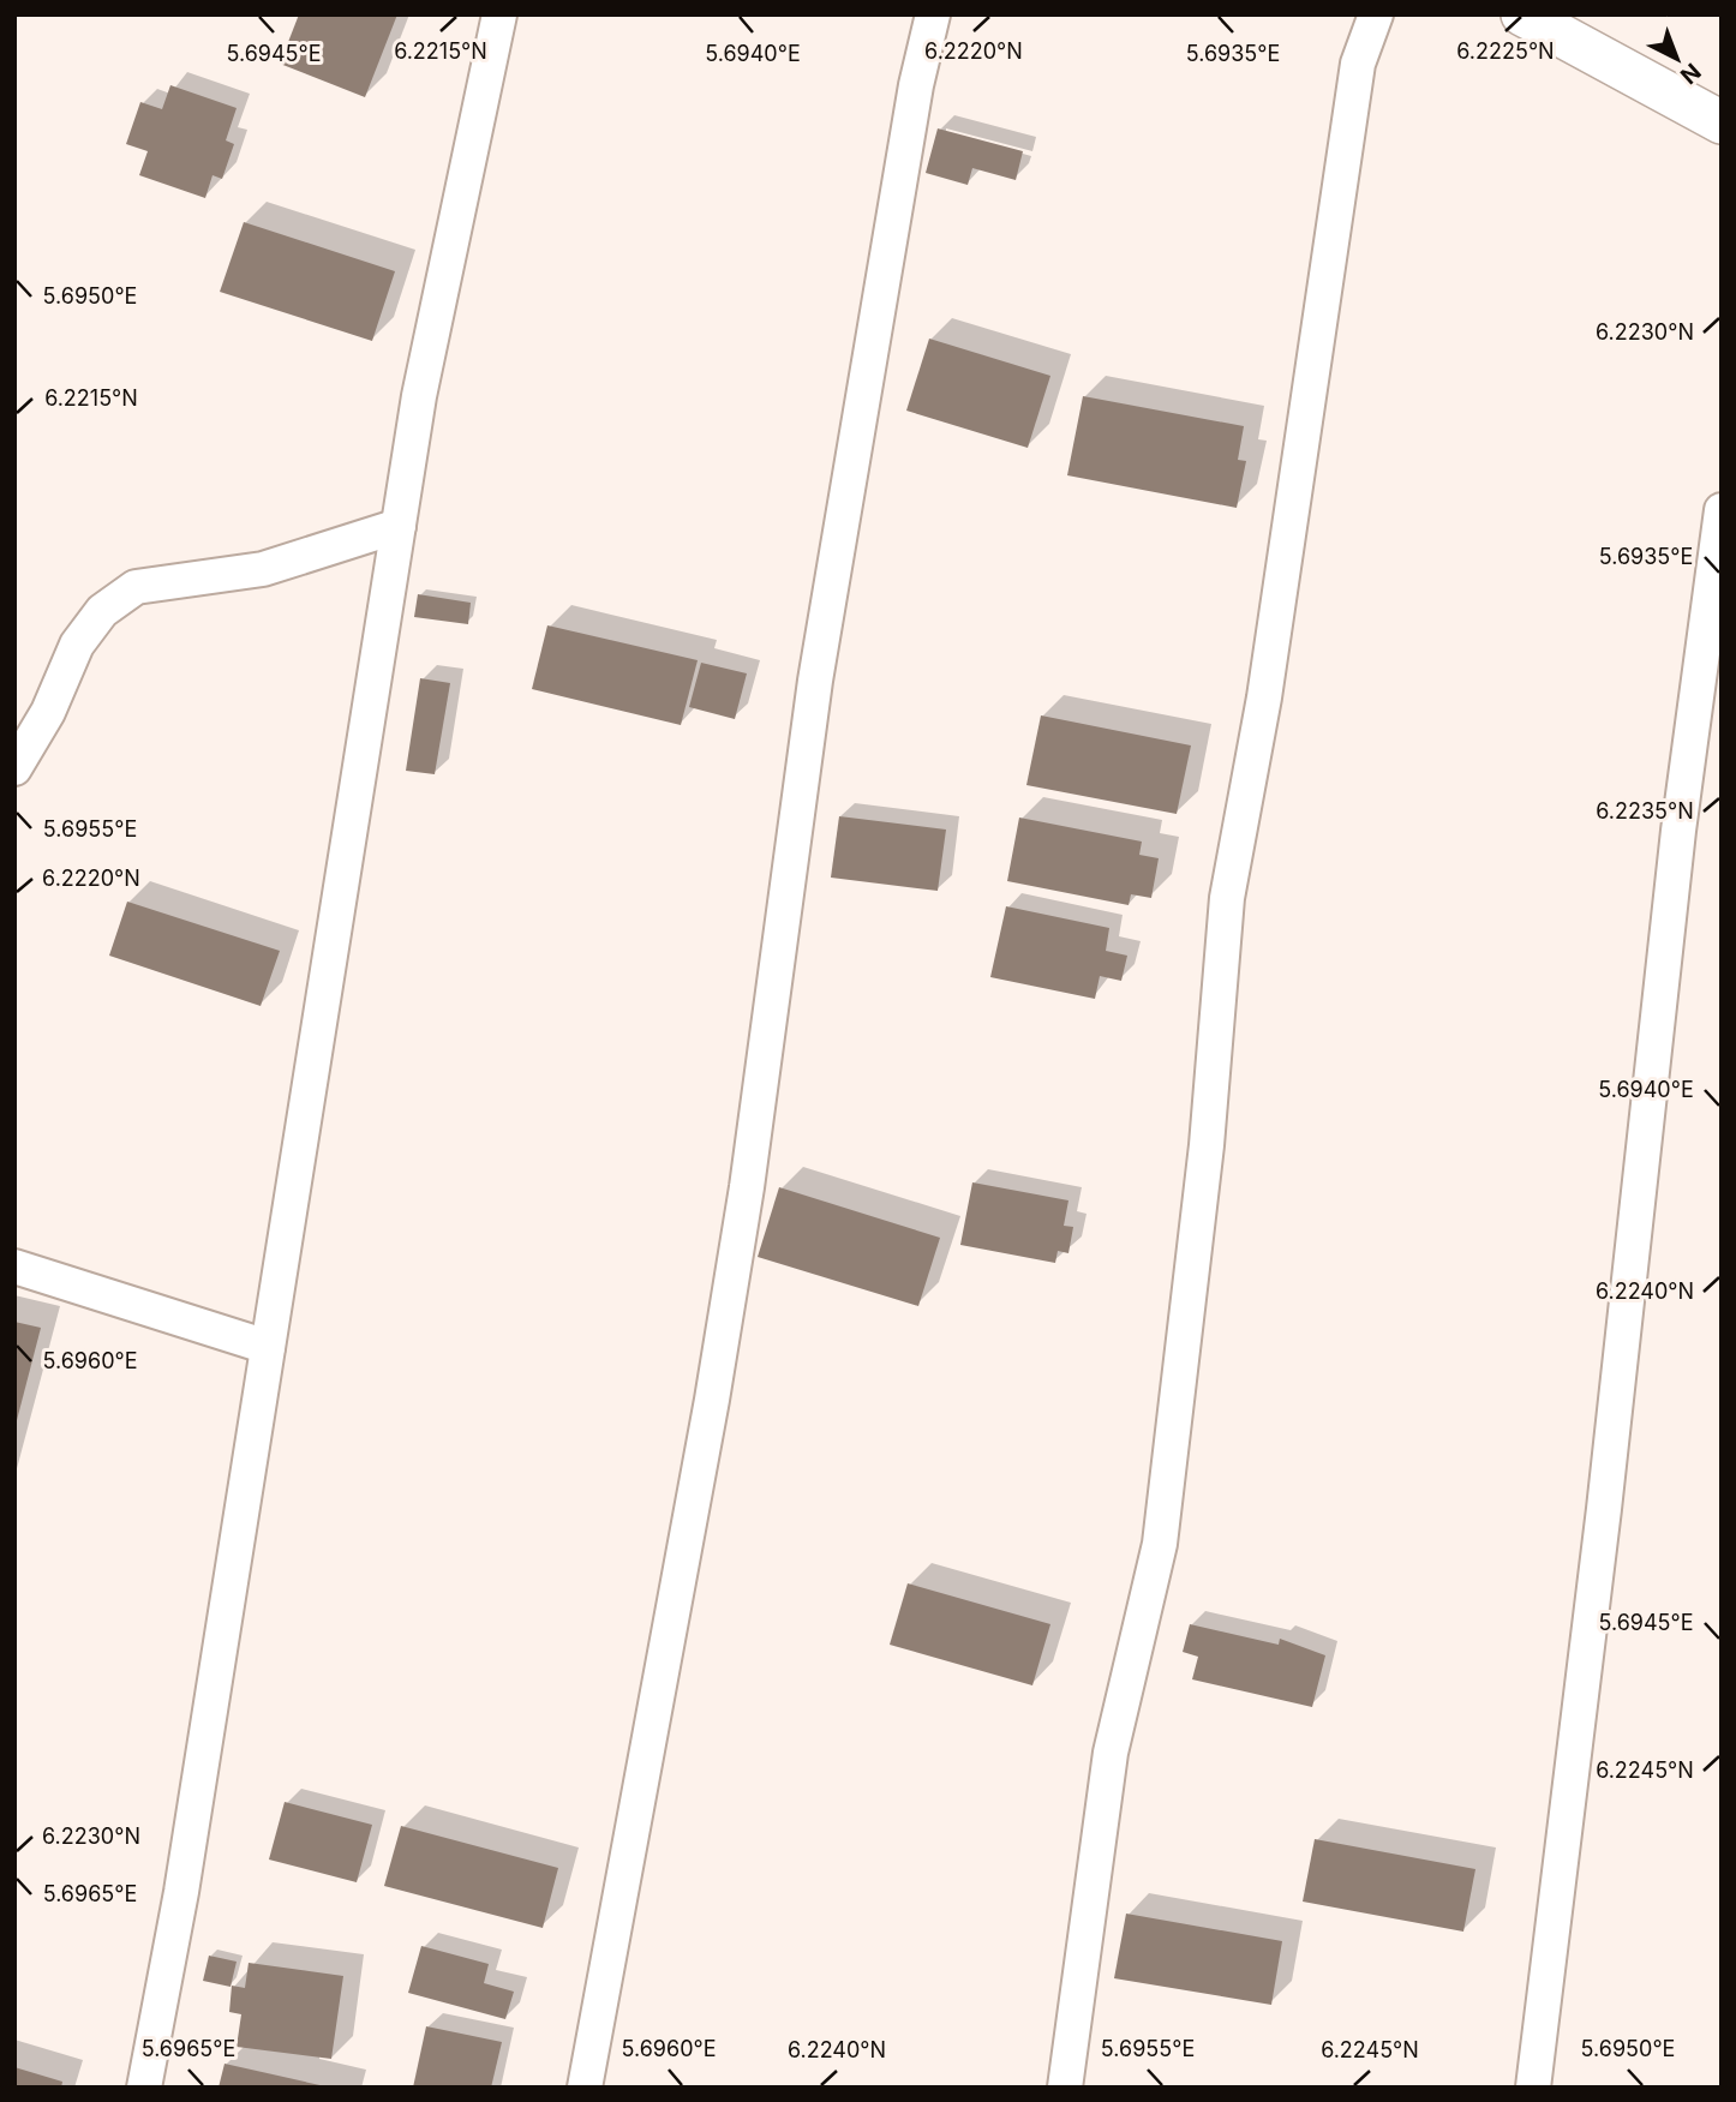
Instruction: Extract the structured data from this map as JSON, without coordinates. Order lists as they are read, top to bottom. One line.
{"north":"bottom right","coordinates":["6.2215°N","6.2220°N","6.2225°N","5.6945°E","5.6940°E","5.6935°E","5.6950°E","6.2230°N","6.2235°N","5.6955°E","6.2240°N","5.6960°E","6.2245°N","5.6965°E"]}
